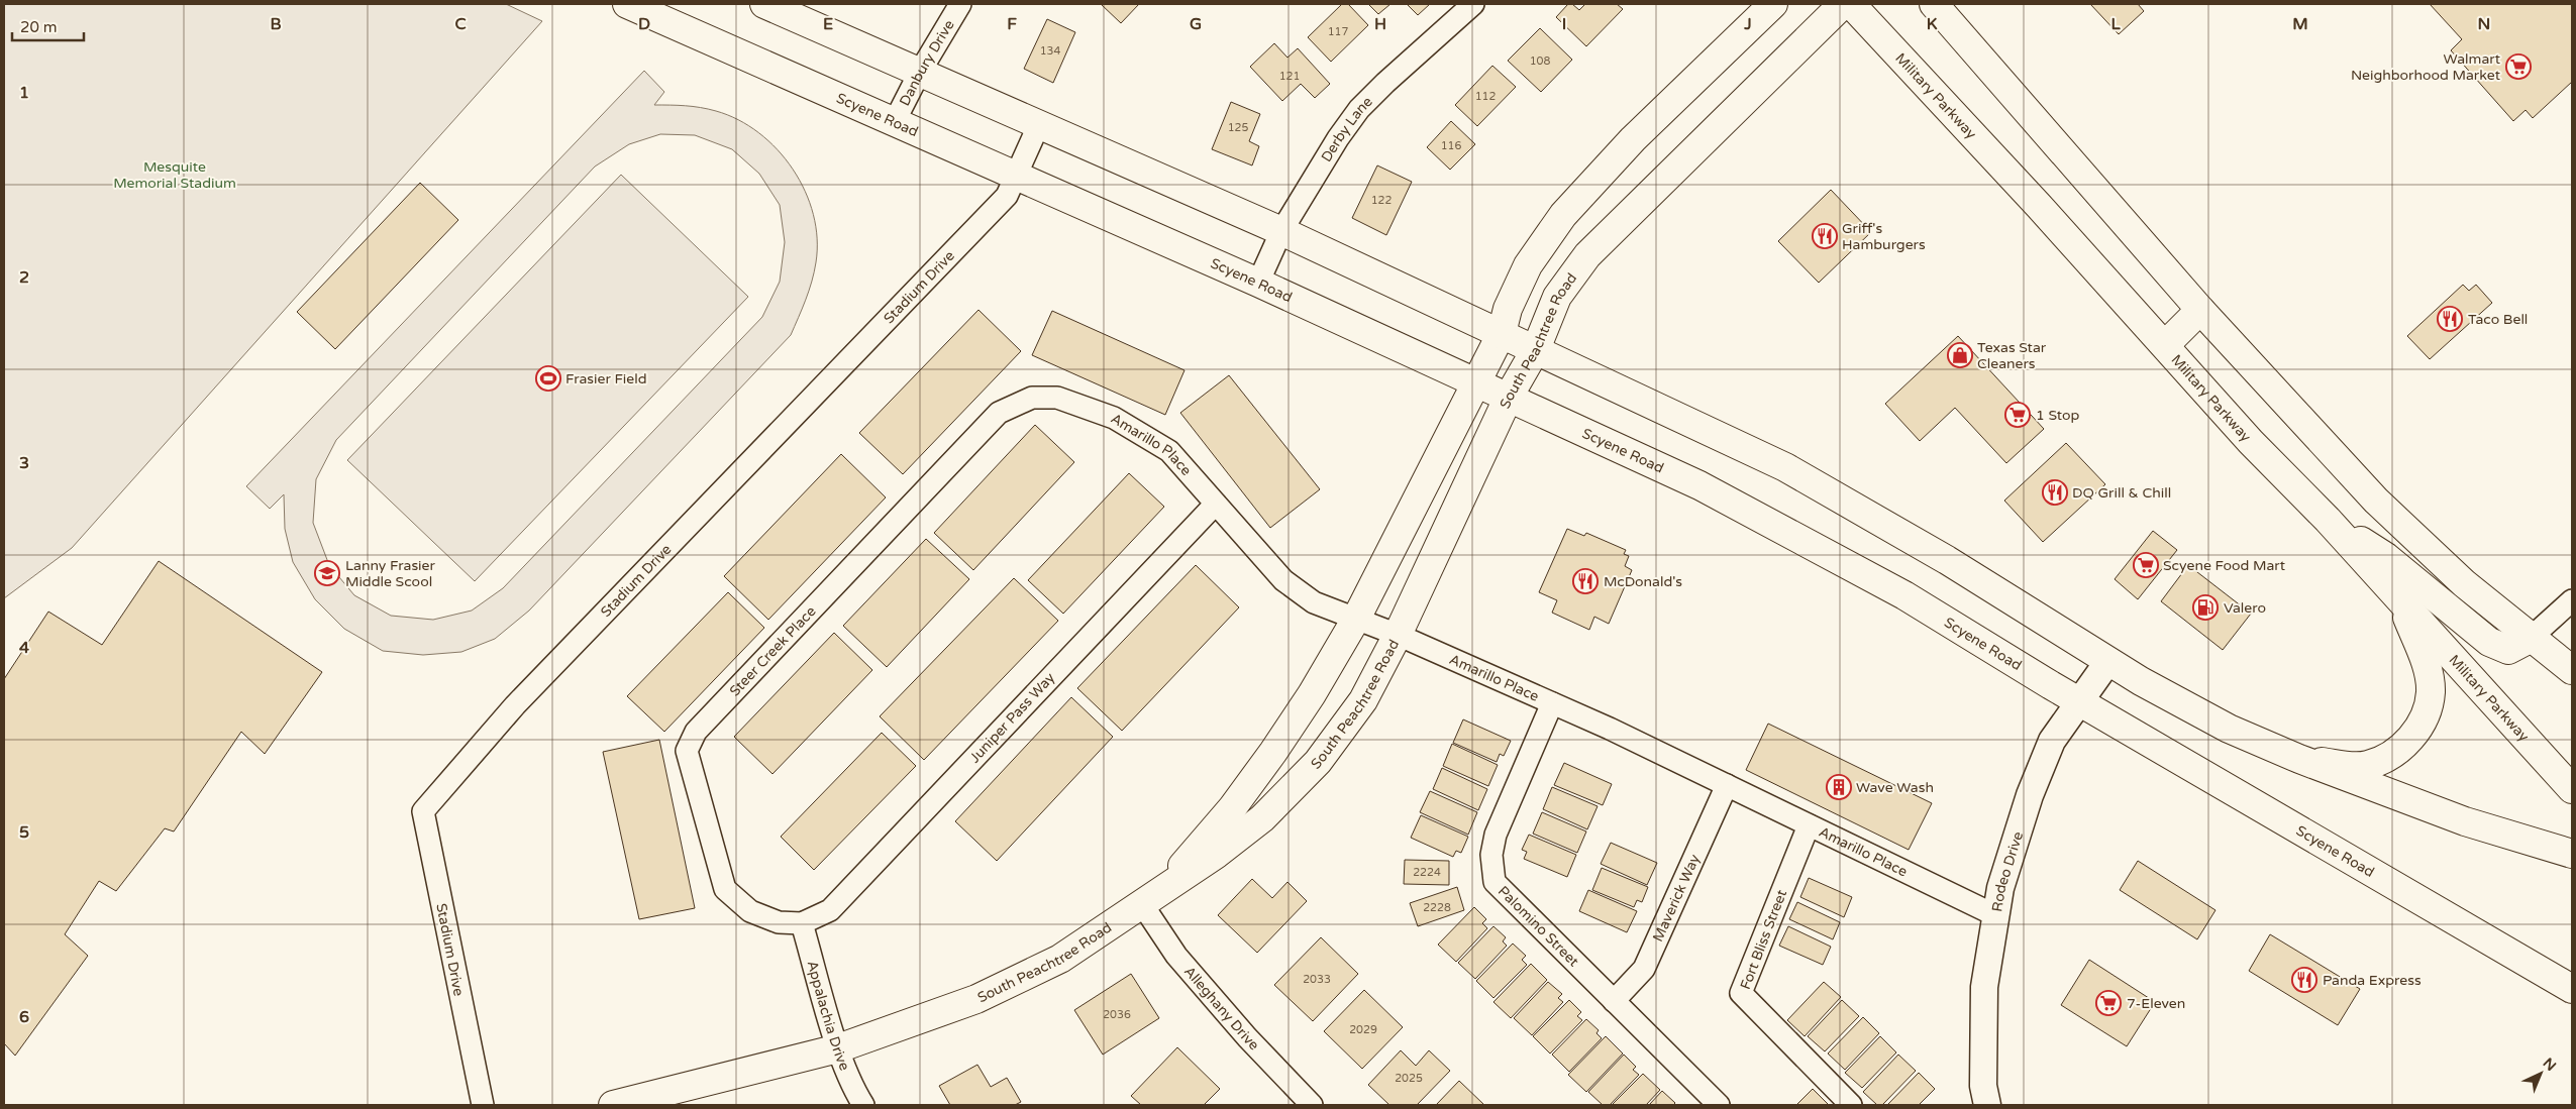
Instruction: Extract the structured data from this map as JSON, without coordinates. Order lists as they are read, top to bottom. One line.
{"streets":{"main road":["Military Parkway","Scyene Road","South Peachtree Road"],"street":["Danbury Drive","Derby Lane","Stadium Drive","Amarillo Place","Steer Creek Place","Juniper Pass Way","Rodeo Drive","Maverick Way","Palomino Street","Fort Bliss Street","Alleghany Drive","Appalachia Drive"]},"crossings":[["Danbury Drive","Scyene Road"],["Scyene Road","Derby Lane"],["Scyene Road","Stadium Drive"],["Scyene Road","South Peachtree Road"],["Scyene Road","Rodeo Drive"],["South Peachtree Road","Amarillo Place"],["South Peachtree Road","Alleghany Drive"],["South Peachtree Road","Appalachia Drive"],["Amarillo Place","Steer Creek Place"],["Amarillo Place","Juniper Pass Way"],["Amarillo Place","Rodeo Drive"],["Amarillo Place","Maverick Way"],["Amarillo Place","Palomino Street"],["Amarillo Place","Fort Bliss Street"],["Steer Creek Place","Juniper Pass Way"],["Steer Creek Place","Appalachia Drive"],["Juniper Pass Way","Appalachia Drive"],["Maverick Way","Palomino Street"]],"parks":["Mesquite Memorial Stadium"],"places":{"supermarket":["Walmart Neighborhood Market","1 Stop","Scyene Food Mart","7-Eleven"],"restaurant":["Griff's Hamburgers","Taco Bell","DQ Grill & Chill","McDonald's","Panda Express"],"shop":["Texas Star Cleaners"],"sports":["Frasier Field"],"school or university":["Lanny Frasier Middle Scool"],"fuel station":["Valero"],"building":["Wave Wash"]},"house_numbers":["117","134","108","121","112","125","116","122","2224","2228","2033","2036","2029","2025"],"scale_bar":"20 m","north":"top right","grid":{"columns":["B","C","D","E","F","G","H","I","J","K","L","M","N"],"rows":["1","2","3","4","5","6"]}}
